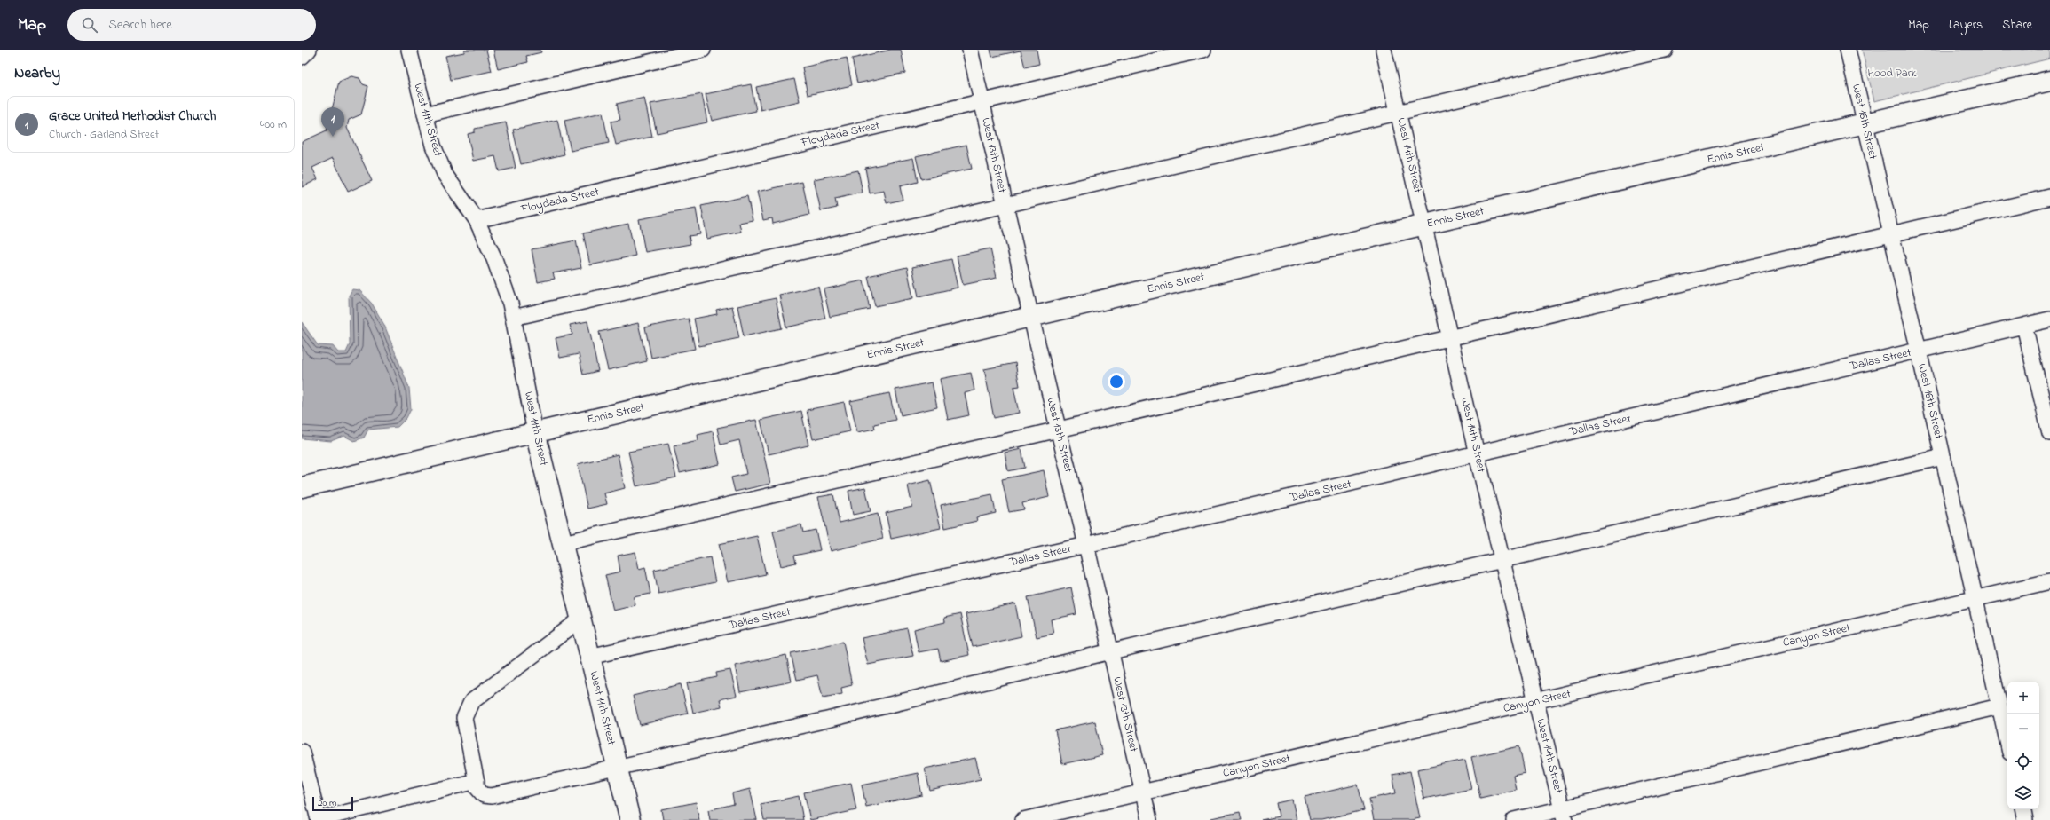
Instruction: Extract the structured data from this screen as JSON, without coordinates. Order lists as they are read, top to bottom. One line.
{"streets":{"main road":["West 11th Street","Ennis Street"],"street":["West 16th Street","Floydada Street","West 13th Street","West 14th Street","Dallas Street","Canyon Street"]},"crossings":[["West 11th Street","Floydada Street"],["West 11th Street","Ennis Street"],["West 11th Street","Dallas Street"],["West 16th Street","Ennis Street"],["West 16th Street","Dallas Street"],["West 16th Street","Canyon Street"],["Floydada Street","West 13th Street"],["Ennis Street","West 13th Street"],["Ennis Street","West 14th Street"],["West 13th Street","Dallas Street"],["West 13th Street","Canyon Street"],["West 14th Street","Dallas Street"],["West 14th Street","Canyon Street"]],"parks":["Hood Park"],"scale_bar":"20 m","page":{"header":"Map","search":"Search here","nav":["Map","Layers","Share"],"heading":"Nearby","list":[{"mark":"1","name":"Grace United Methodist Church","note":"Church · Garland Street","value":"400 m"}],"pins":"1","map_buttons":["+","−"],"scale":"20 m"}}
